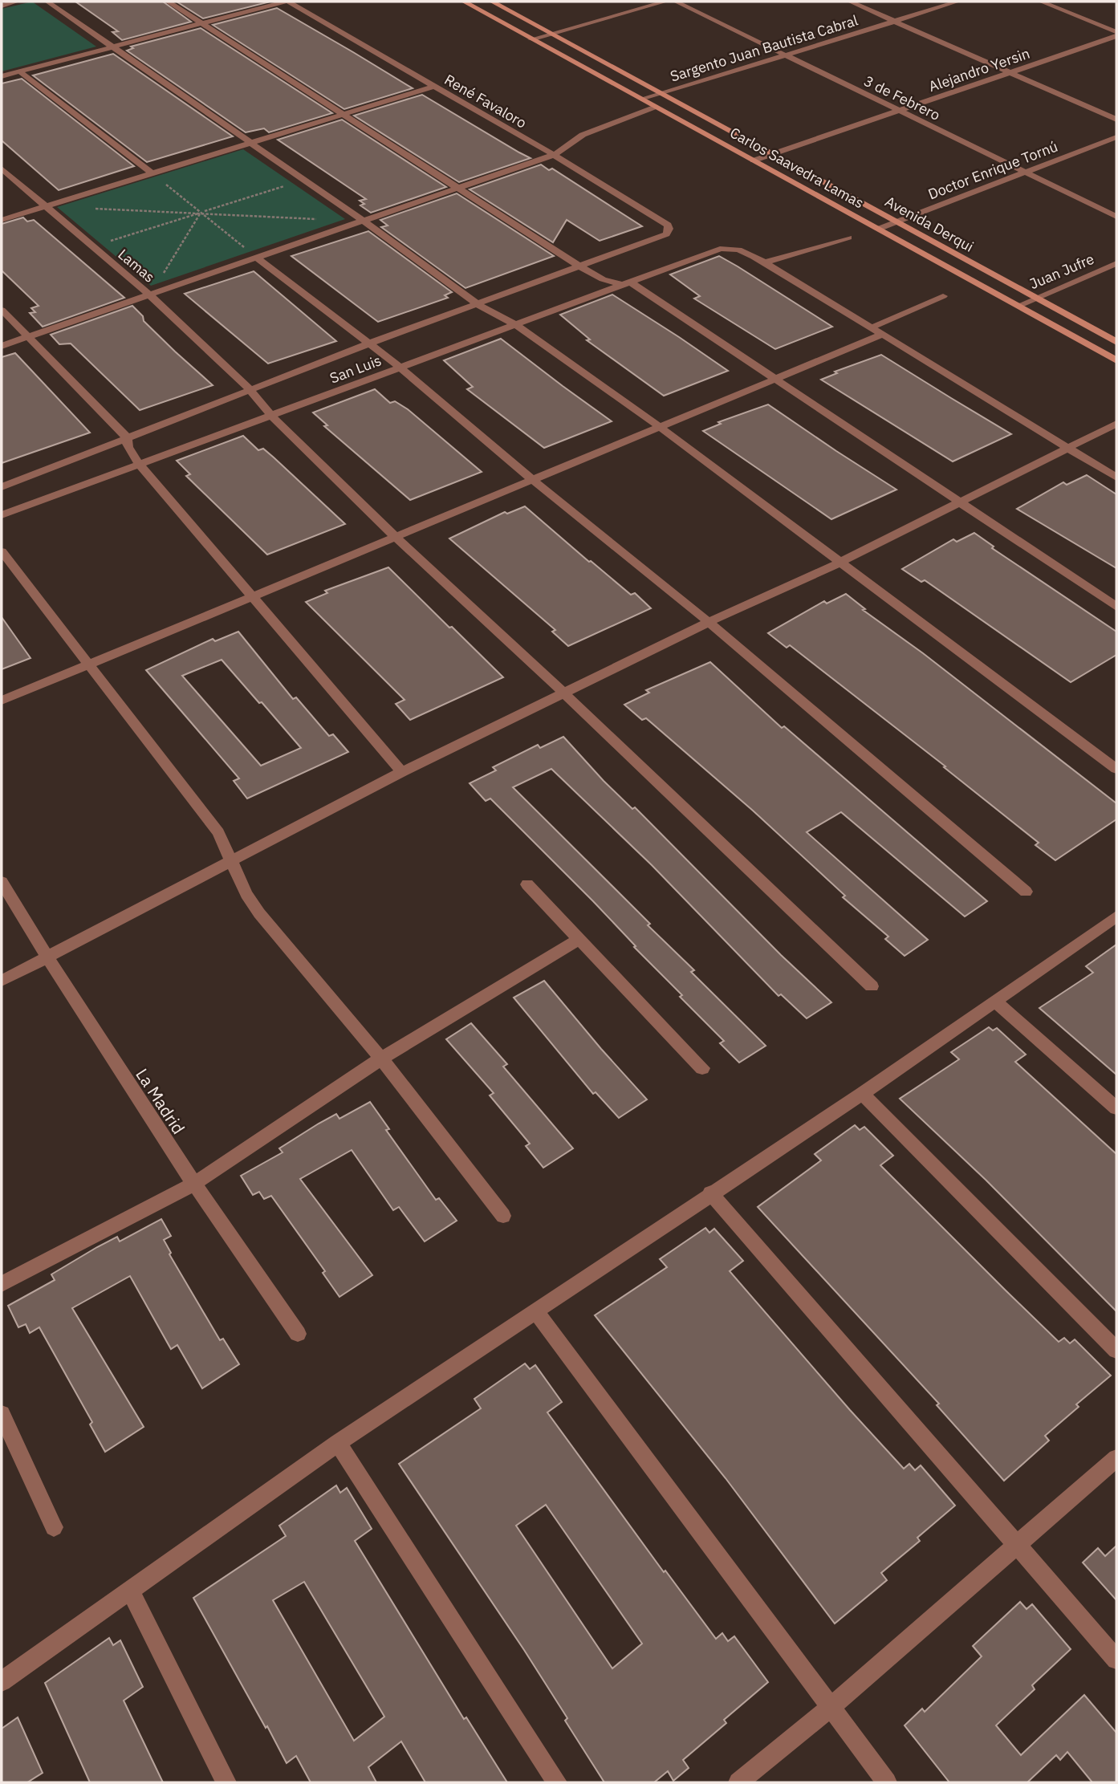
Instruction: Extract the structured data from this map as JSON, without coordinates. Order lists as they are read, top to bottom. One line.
{"streets":{"main road":["Carlos Saavedra Lamas","Avenida Derqui"],"street":["Sargento Juan Bautista Cabral","Alejandro Yersin","3 de Febrero","René Favaloro","Doctor Enrique Tornú","Lamas","Juan Jufre","San Luis","La Madrid"]},"crossings":[["Sargento Juan Bautista Cabral","3 de Febrero"],["Sargento Juan Bautista Cabral","Carlos Saavedra Lamas"],["Sargento Juan Bautista Cabral","Avenida Derqui"],["Alejandro Yersin","3 de Febrero"],["Alejandro Yersin","Carlos Saavedra Lamas"],["Alejandro Yersin","Avenida Derqui"],["3 de Febrero","Doctor Enrique Tornú"],["Carlos Saavedra Lamas","Doctor Enrique Tornú"],["Carlos Saavedra Lamas","Juan Jufre"],["Doctor Enrique Tornú","Avenida Derqui"],["Avenida Derqui","Juan Jufre"],["Lamas","San Luis"]]}
